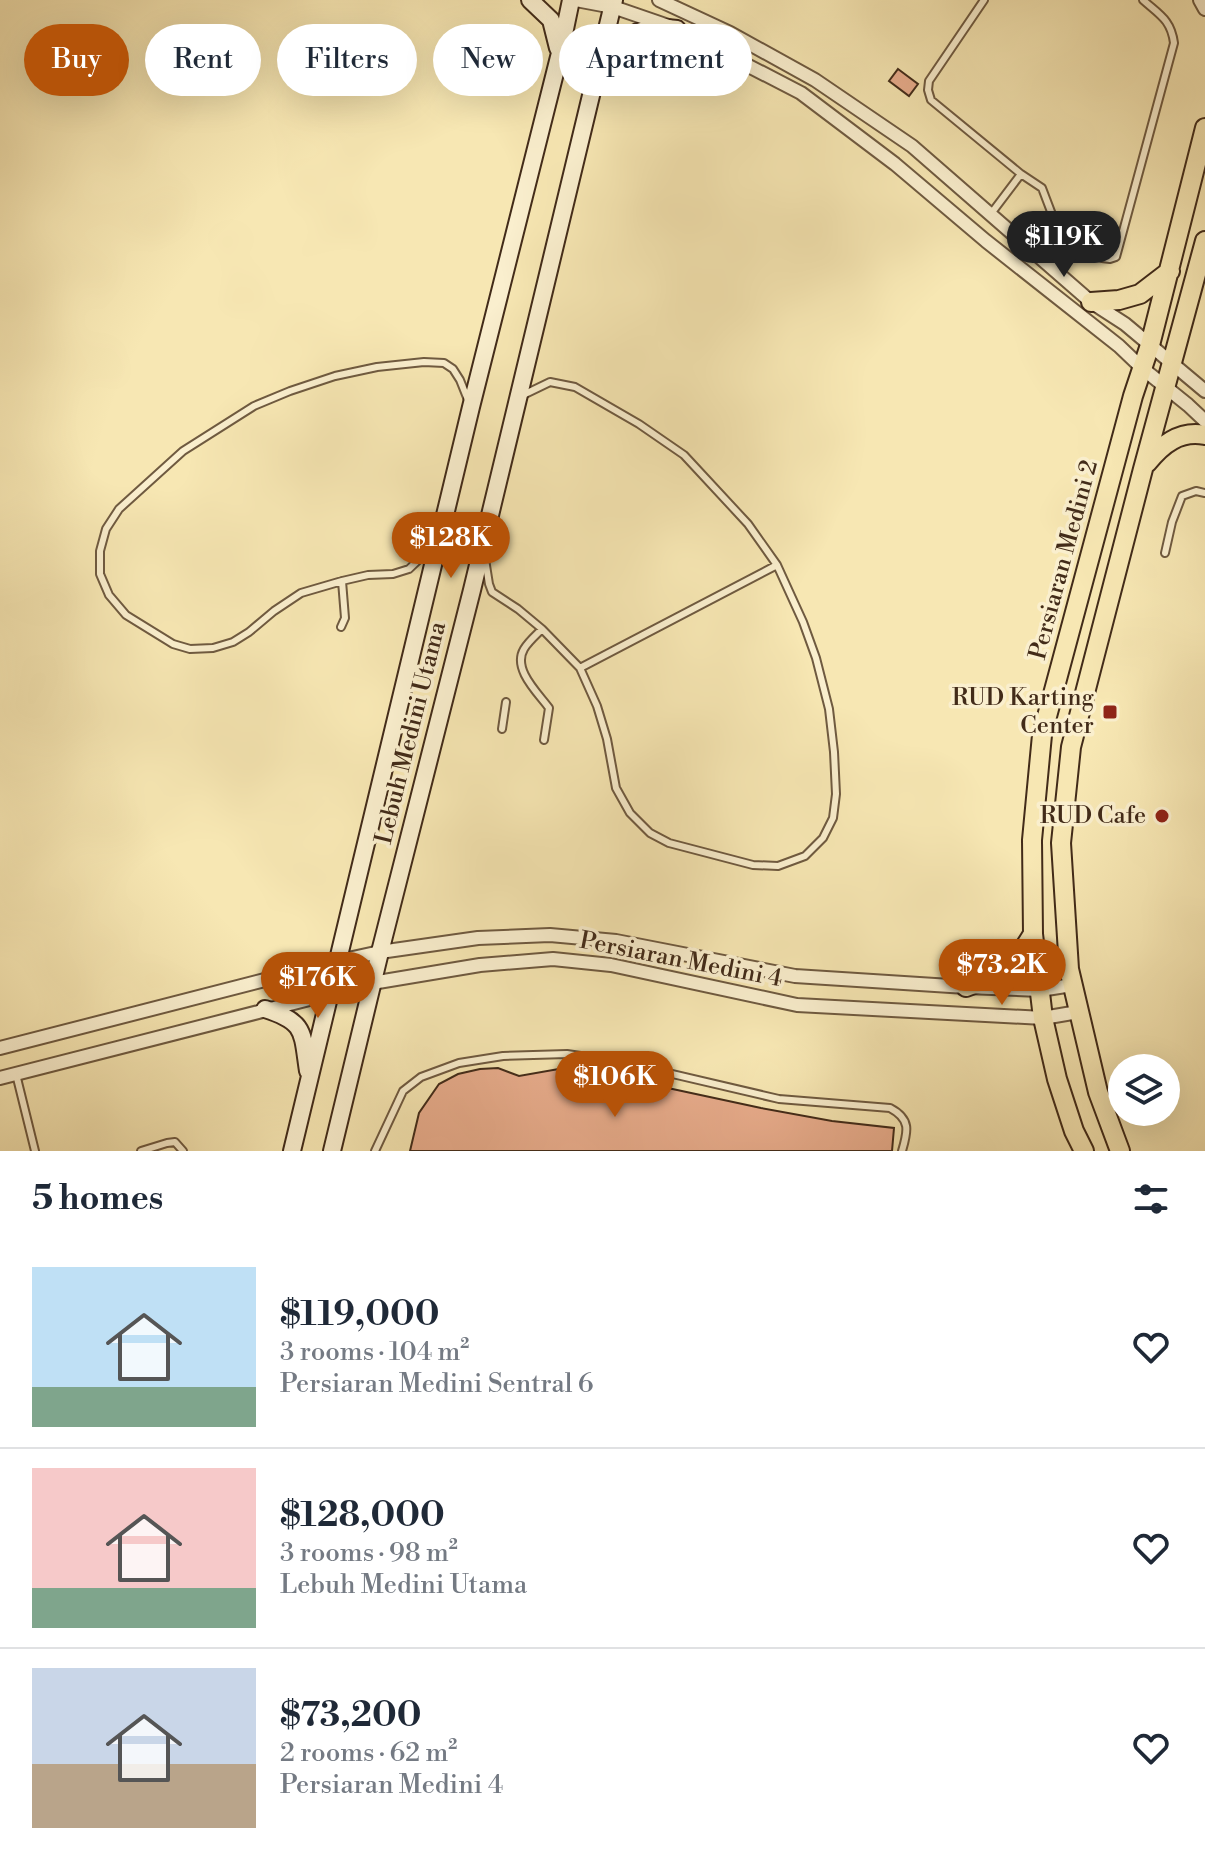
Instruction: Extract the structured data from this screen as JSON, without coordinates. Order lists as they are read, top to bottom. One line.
{"streets":{"main road":["Persiaran Medini 2","Lebuh Medini Utama"],"street":["Persiaran Medini 4"]},"crossings":[["Persiaran Medini 2","Persiaran Medini 4"],["Lebuh Medini Utama","Persiaran Medini 4"]],"places":{"transit":["RUD Karting Center"],"other":["RUD Cafe"]},"page":{"chip":["Buy","Rent","Filters","New","Apartment"],"price":["$119K","$128K","$73.2K","$176K","$106K"],"heading":"5 homes","list":[{"name":"$119,000","note":"3 rooms · 104 m² · Persiaran Medini Sentral 6"},{"name":"$128,000","note":"3 rooms · 98 m² · Lebuh Medini Utama"},{"name":"$73,200","note":"2 rooms · 62 m² · Persiaran Medini 4"}]}}
